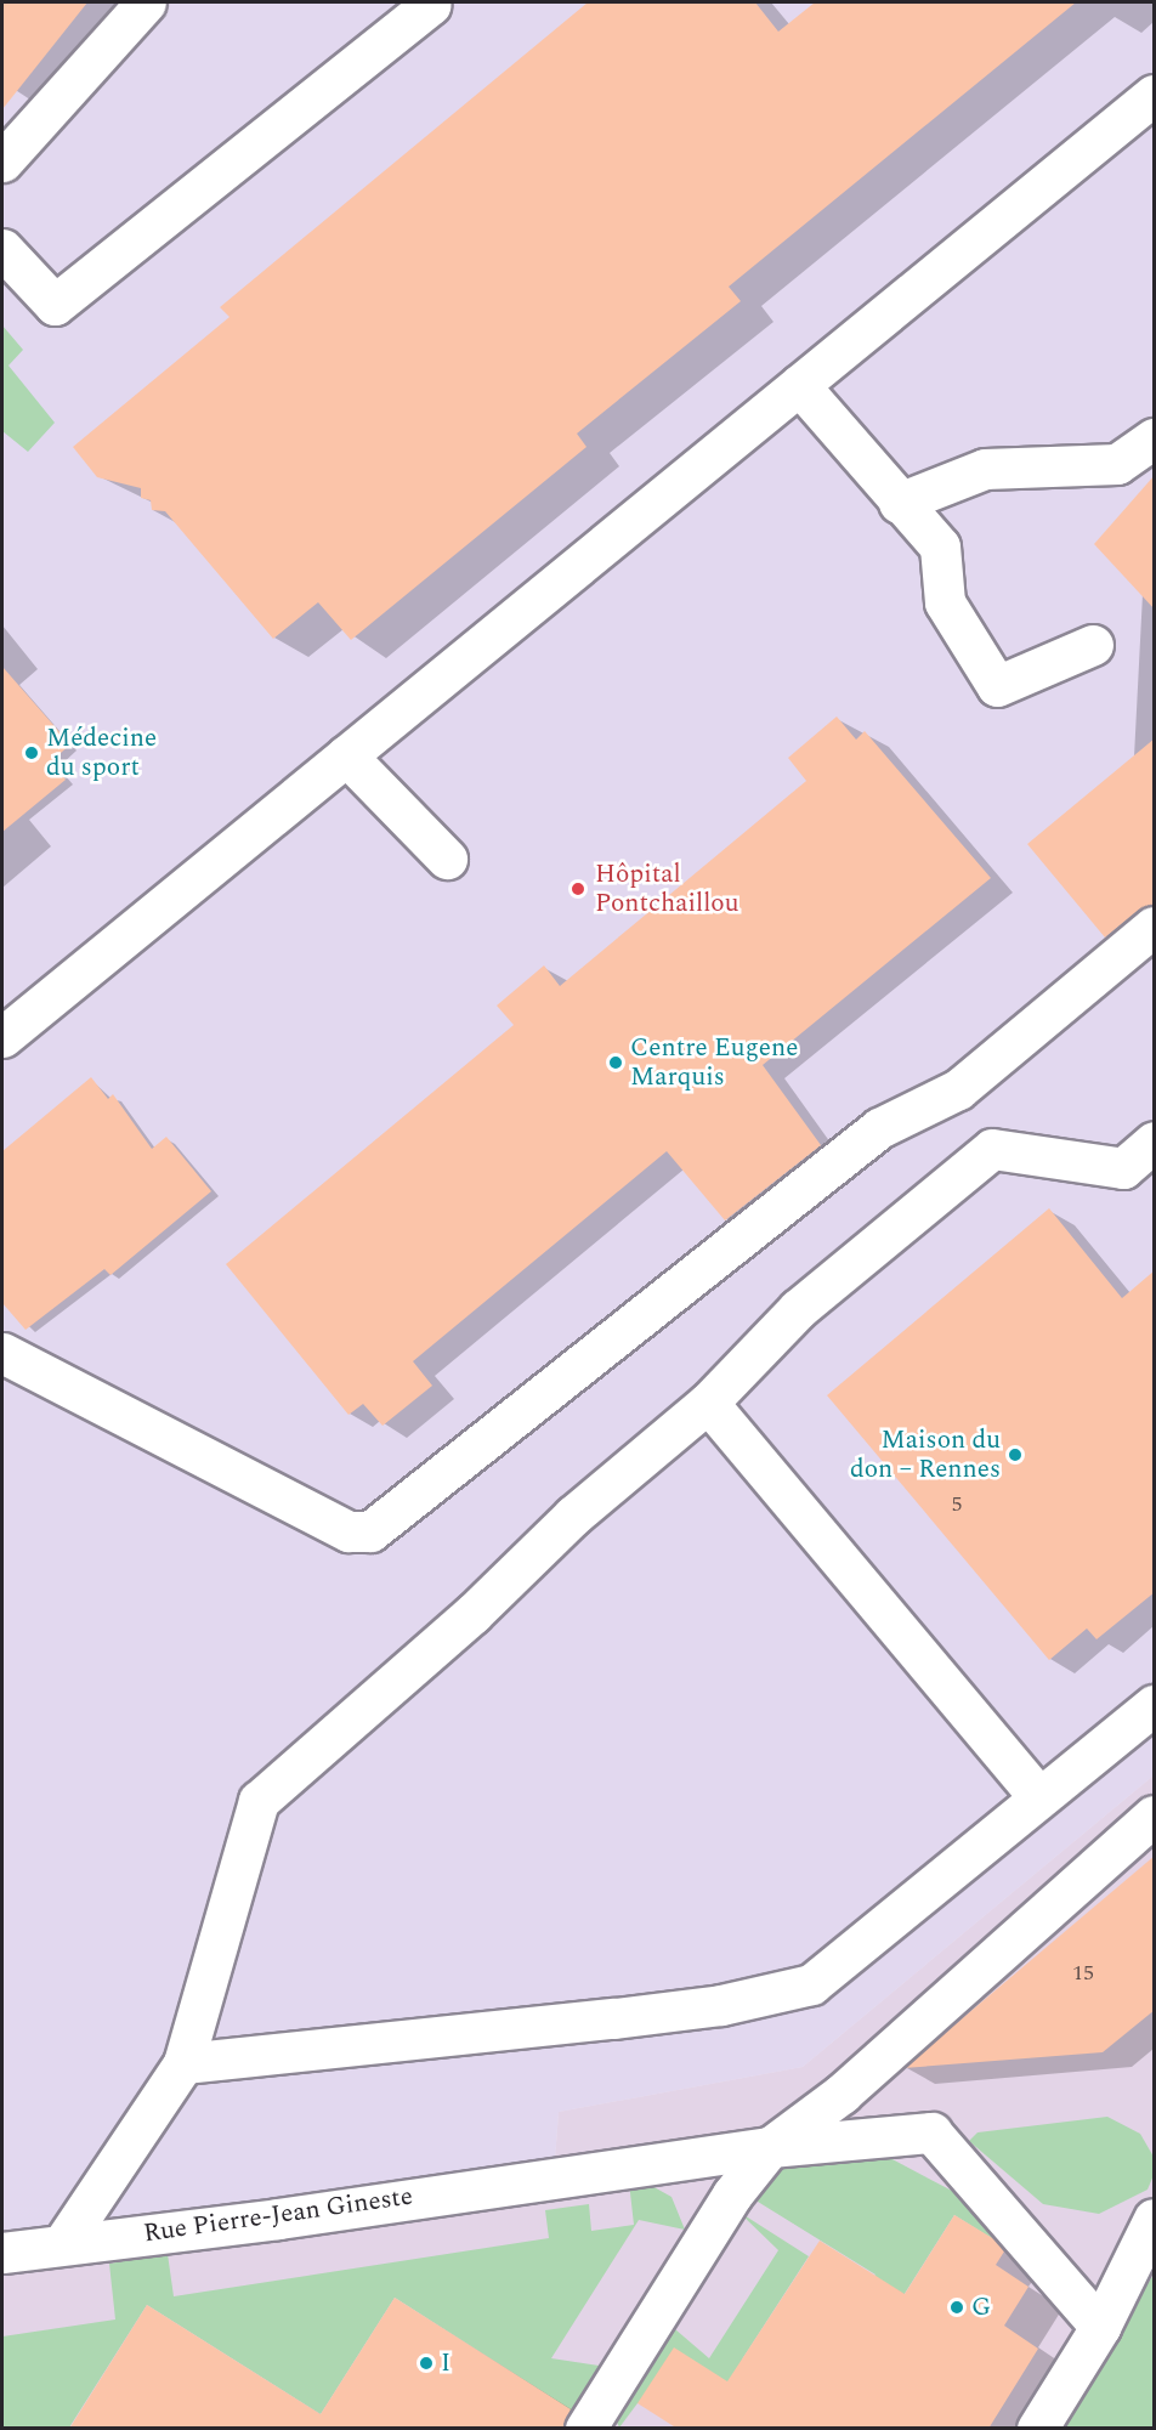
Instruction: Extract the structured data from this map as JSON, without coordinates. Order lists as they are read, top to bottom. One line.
{"streets":{"street":["Rue Pierre-Jean Gineste"]},"places":["Médecine du sport","Hôpital Pontchaillou","Centre Eugene Marquis","Maison du don – Rennes","G","I"],"house_numbers":["5","15"]}
